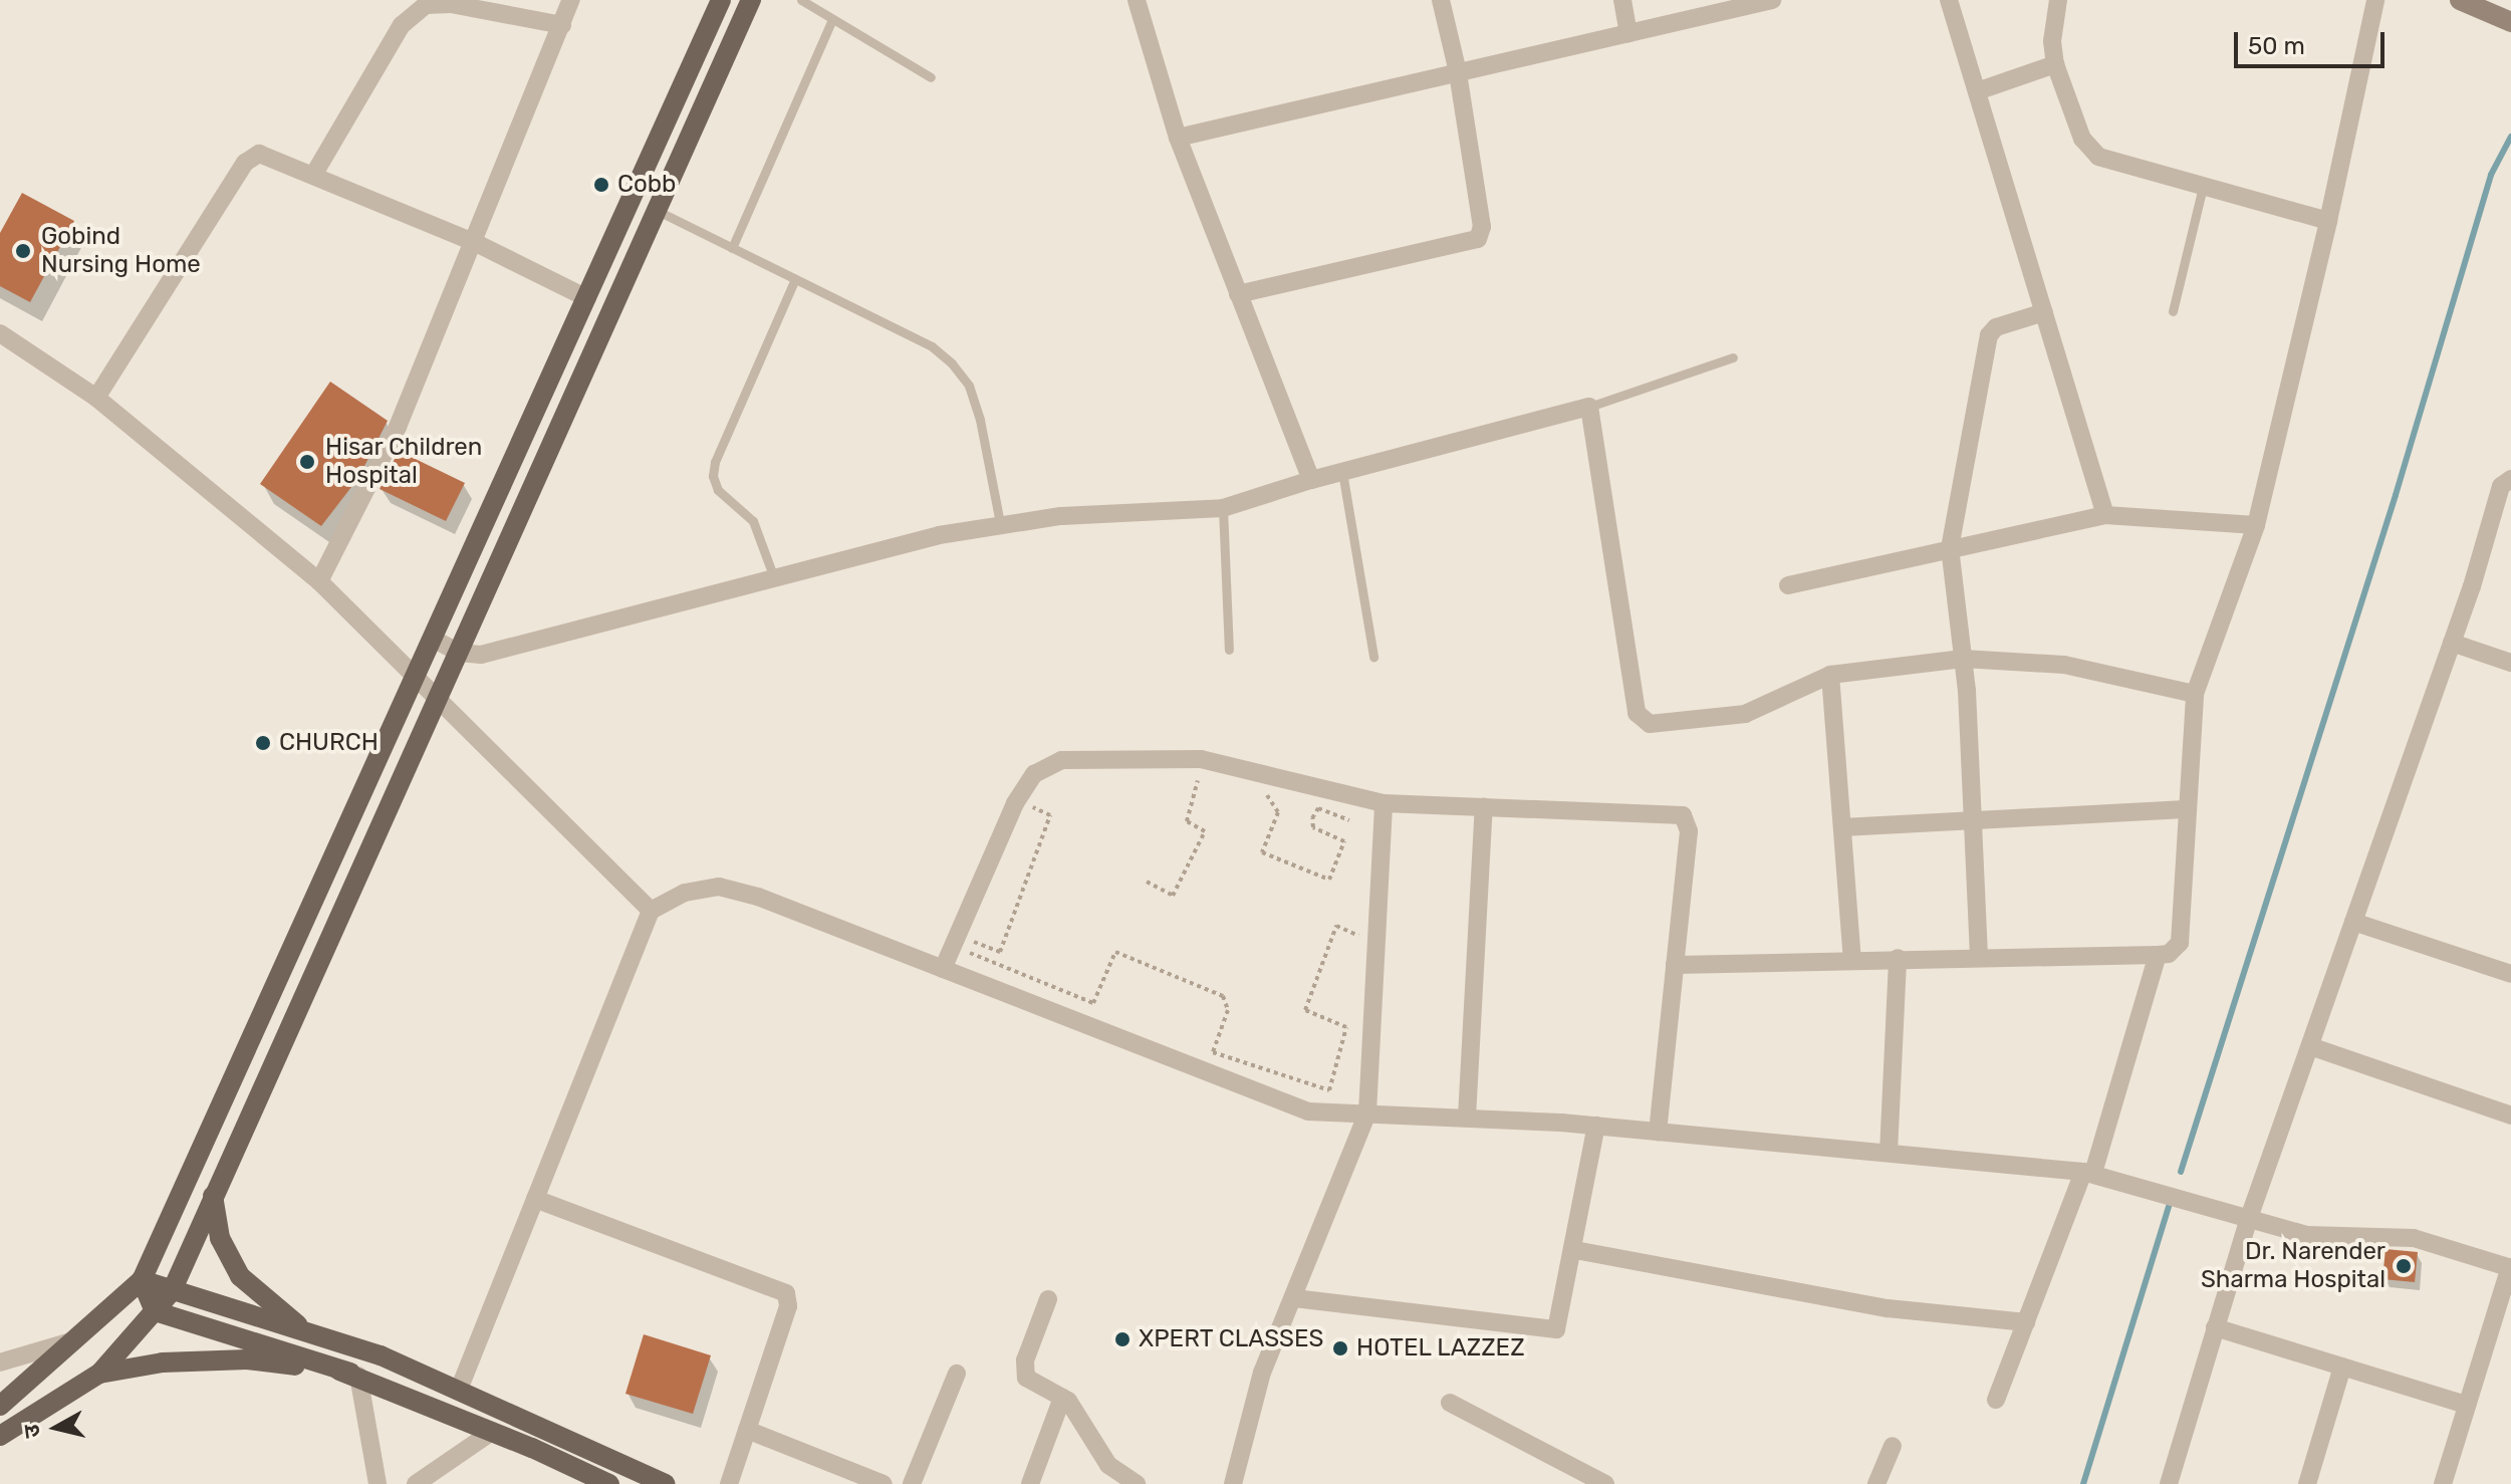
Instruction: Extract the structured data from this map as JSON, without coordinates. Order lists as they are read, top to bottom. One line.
{"places":["Cobb","Gobind Nursing Home","Hisar Children Hospital","CHURCH","Dr. Narender Sharma Hospital","XPERT CLASSES","HOTEL LAZZEZ"],"scale_bar":"50 m","north":"left"}
